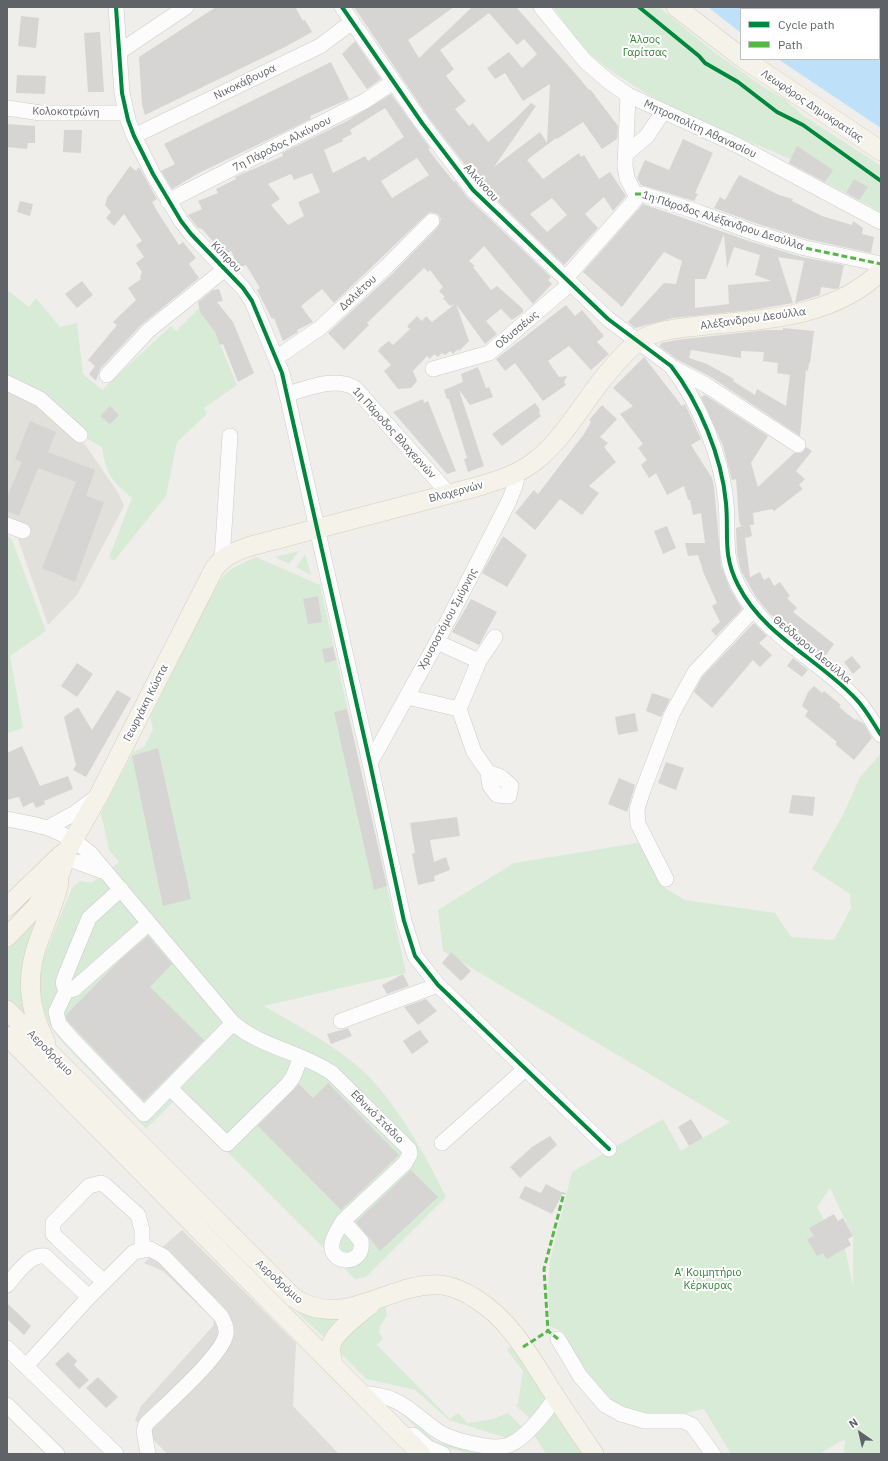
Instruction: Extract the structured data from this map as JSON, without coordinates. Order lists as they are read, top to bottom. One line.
{"streets":{"main road":["Λεωφόρος Δημοκρατίας","Αλέξανδρου Δεσύλλα","Βλαχερνών","Γεωργάκη Κώστα","Αεροδρόμιο"],"street":["Νικοκάβουρα","Κολοκοτρώνη","Μητροπολίτη Αθανασίου","7η Πάροδος Αλκίνοου","Αλκίνοου","1η Πάροδος Αλέξανδρου Δεσύλλα","Κύπρου","Δαλιέτου","Οδυσσέως","1η Πάροδος Βλαχερνών","Χρυσοστόμου Σμύρνης","Θεόδωρου Δεσύλλα","Εθνικό Στάδιο"]},"crossings":[["Νικοκάβουρα","Αλκίνοου"],["Νικοκάβουρα","Κύπρου"],["Κολοκοτρώνη","Κύπρου"],["7η Πάροδος Αλκίνοου","Αλκίνοου"],["7η Πάροδος Αλκίνοου","Κύπρου"],["Αλκίνοου","Αλέξανδρου Δεσύλλα"],["Αλκίνοου","Οδυσσέως"],["Αλκίνοου","Βλαχερνών"],["Αλκίνοου","Θεόδωρου Δεσύλλα"],["1η Πάροδος Αλέξανδρου Δεσύλλα","Οδυσσέως"],["Κύπρου","Δαλιέτου"],["Κύπρου","1η Πάροδος Βλαχερνών"],["Κύπρου","Βλαχερνών"],["Κύπρου","Χρυσοστόμου Σμύρνης"],["Αλέξανδρου Δεσύλλα","Βλαχερνών"],["Αλέξανδρου Δεσύλλα","Θεόδωρου Δεσύλλα"],["1η Πάροδος Βλαχερνών","Βλαχερνών"],["Βλαχερνών","Χρυσοστόμου Σμύρνης"],["Βλαχερνών","Θεόδωρου Δεσύλλα"],["Βλαχερνών","Γεωργάκη Κώστα"],["Γεωργάκη Κώστα","Εθνικό Στάδιο"]],"parks":["Άλσος Γαρίτσας","Α' Κοιμητήριο Κέρκυρας"],"legend":["Cycle path","Path"],"north":"top left"}
